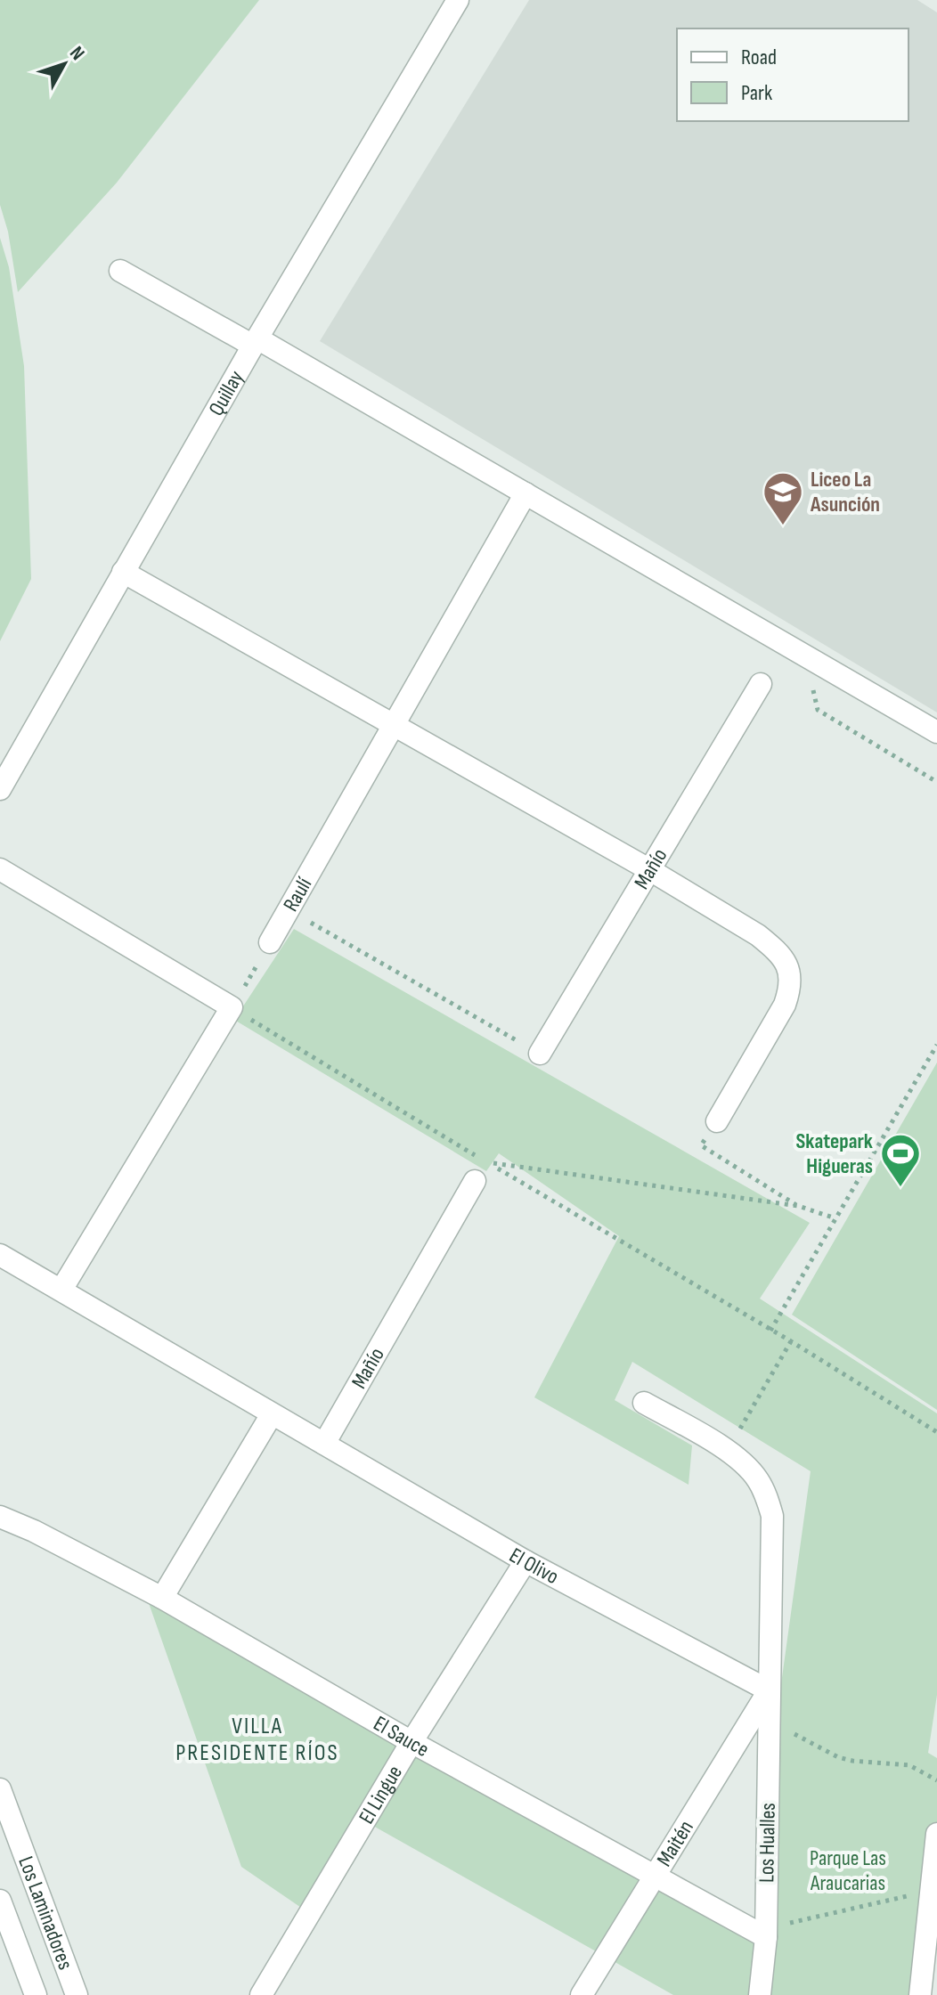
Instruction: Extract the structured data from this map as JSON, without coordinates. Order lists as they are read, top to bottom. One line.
{"streets":{"street":["Quillay","Mañío","Raulí","El Olivo","El Sauce","El Lingue","Maitén","Los Hualles","Los Laminadores"]},"crossings":[["Mañío","El Olivo"],["El Olivo","El Lingue"],["El Olivo","Maitén"],["El Olivo","Los Hualles"],["El Sauce","El Lingue"],["El Sauce","Maitén"],["El Sauce","Los Hualles"],["Maitén","Los Hualles"]],"districts":["VILLA PRESIDENTE RÍOS"],"parks":["Parque Las Araucarias"],"places":{"school or university":["Liceo La Asunción"],"sports":["Skatepark Higueras"]},"legend":["Road","Park"],"north":"top right"}
